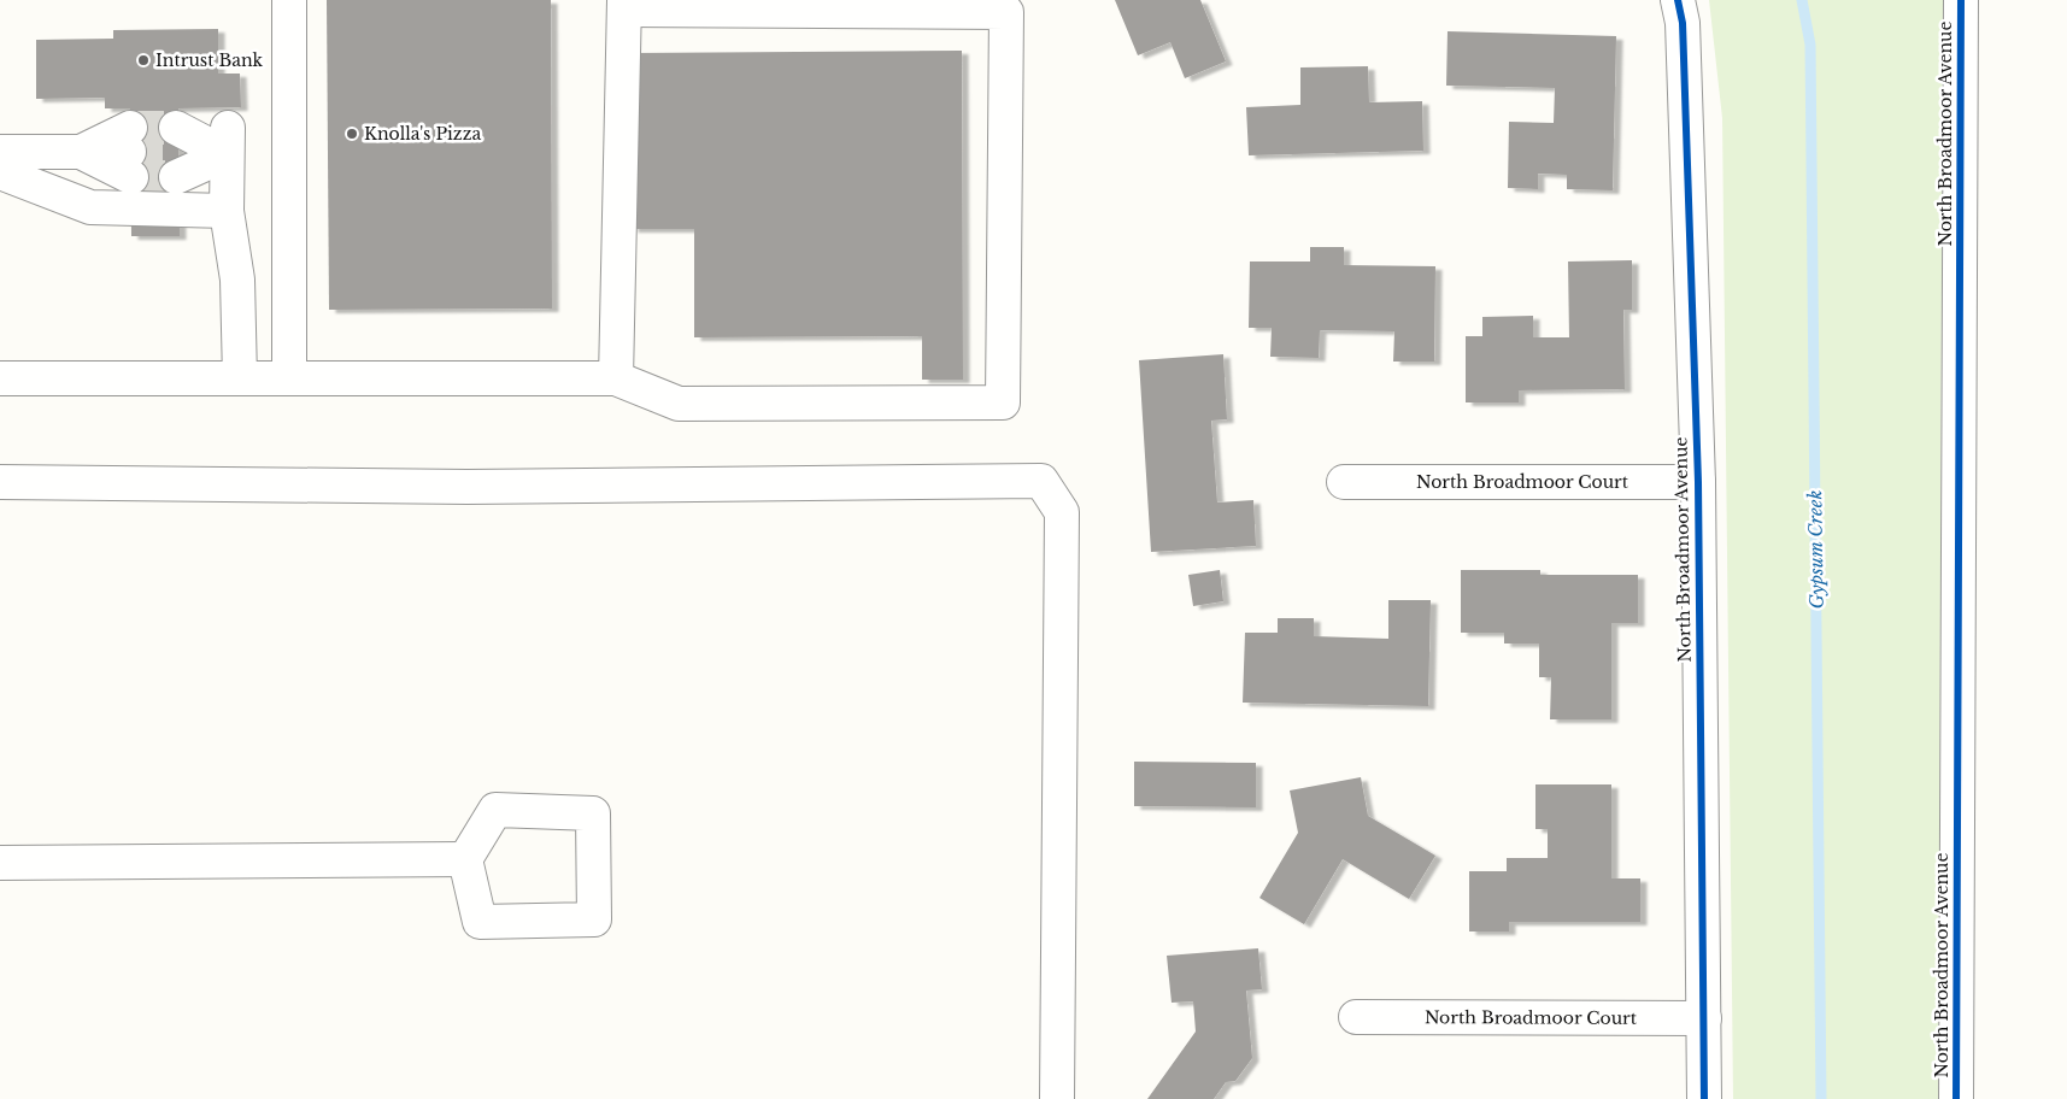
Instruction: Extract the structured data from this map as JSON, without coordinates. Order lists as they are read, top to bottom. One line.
{"streets":{"street":["North Broadmoor Avenue","North Broadmoor Court"]},"crossings":[["North Broadmoor Avenue","North Broadmoor Court"]],"water":["Gypsum Creek"],"places":["Intrust Bank","Knolla's Pizza"]}
